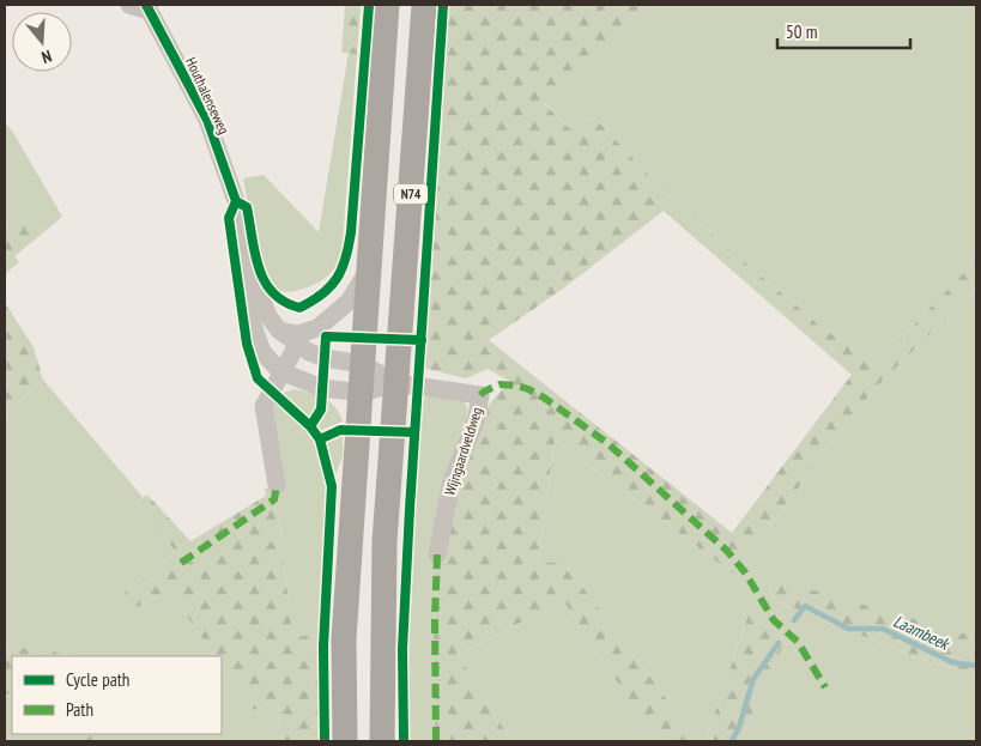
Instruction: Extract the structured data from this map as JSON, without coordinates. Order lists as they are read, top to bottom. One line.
{"streets":{"highway":["N74"],"street":["Houthalenseweg","Wijngaardveldweg"]},"crossings":[["Houthalenseweg","N74"],["Houthalenseweg","Wijngaardveldweg"],["N74","Wijngaardveldweg"]],"water":["Laambeek"],"legend":["Cycle path","Path"],"scale_bar":"50 m","north":"bottom"}
